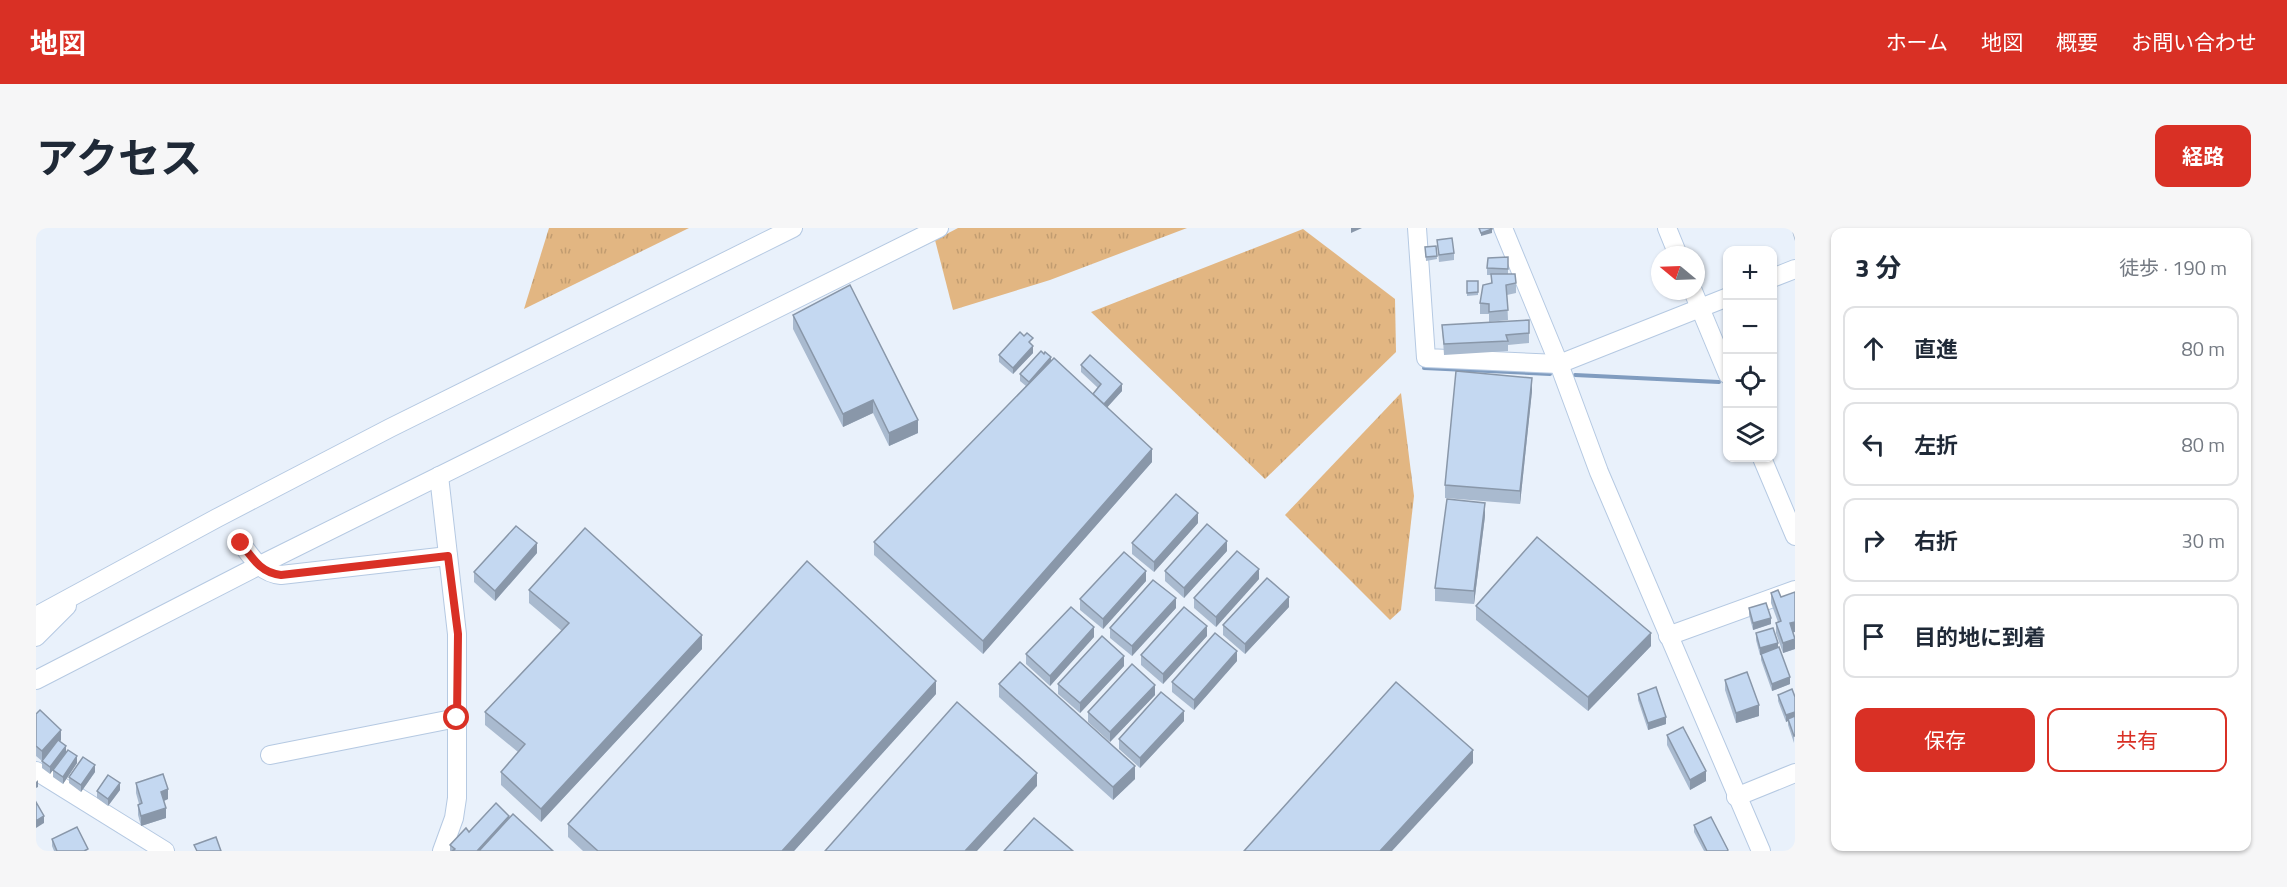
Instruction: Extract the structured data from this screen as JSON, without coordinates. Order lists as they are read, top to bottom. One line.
{"north":"left","page":{"header":"地図","nav":["ホーム","地図","概要","お問い合わせ"],"title":"アクセス","buttons":["経路",["保存","共有"]],"heading":["3 分","徒歩 · 190 m"],"map_buttons":["+","−"],"list":[["直進","80 m"],["左折","80 m"],["右折","30 m"],"目的地に到着"]}}
